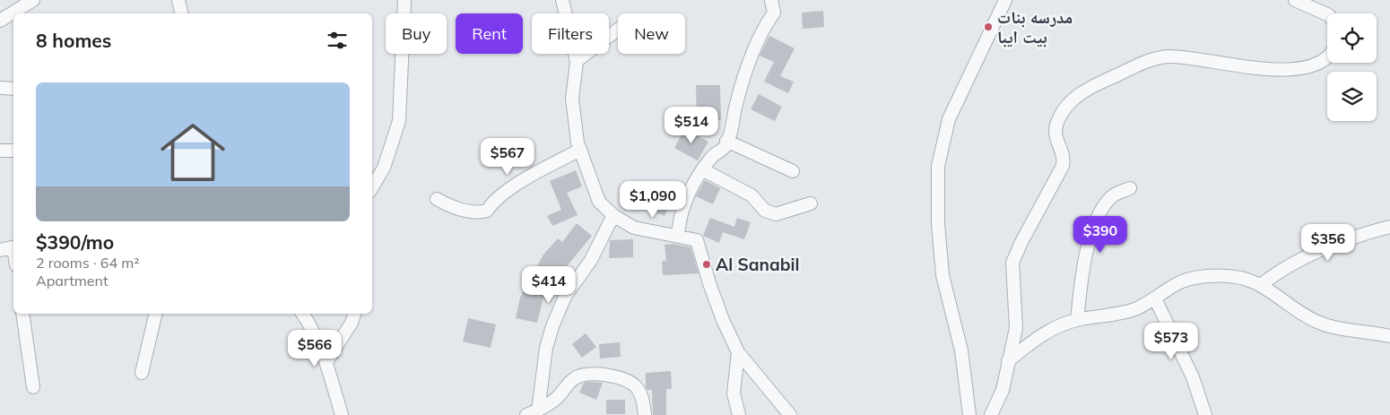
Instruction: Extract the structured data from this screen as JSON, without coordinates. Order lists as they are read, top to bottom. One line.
{"places":["مدرسه بنات بيت ايبا","Al Sanabil"],"page":{"chip":["Buy","Rent","Filters","New"],"heading":"8 homes","list":[{"name":"$390/mo","note":"2 rooms · 64 m² · Apartment"}],"price":["$514","$567","$1,090","$390","$356","$414","$573","$566"]}}
